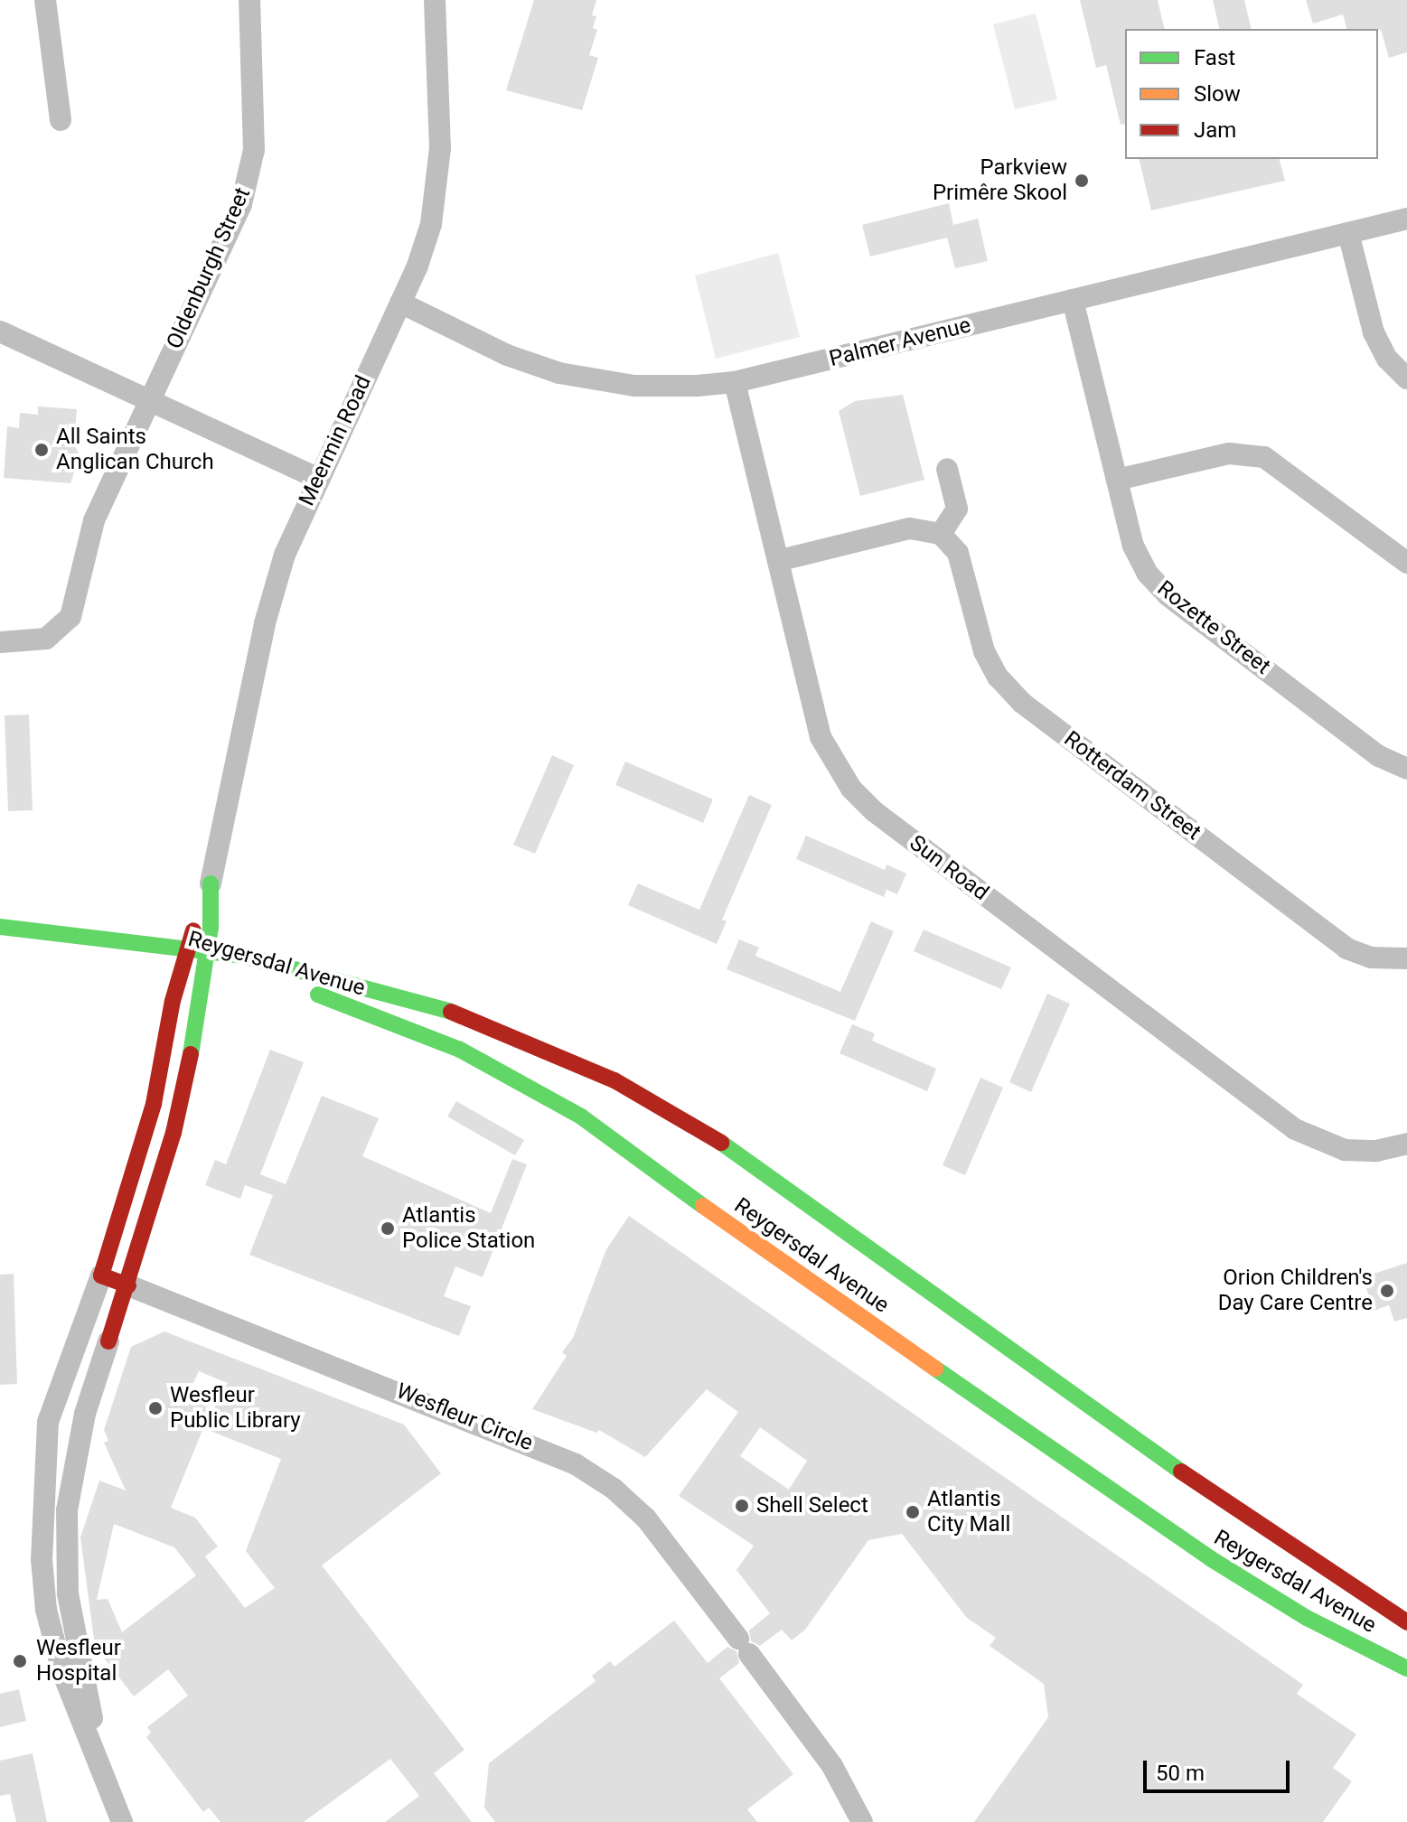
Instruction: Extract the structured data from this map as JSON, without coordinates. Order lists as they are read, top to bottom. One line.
{"streets":{"main road":["Meermin Road","Reygersdal Avenue","Wesfleur Circle"],"street":["Oldenburgh Street","Palmer Avenue","Rozette Street","Rotterdam Street","Sun Road"]},"crossings":[["Palmer Avenue","Meermin Road"],["Palmer Avenue","Rozette Street"],["Palmer Avenue","Sun Road"],["Meermin Road","Reygersdal Avenue"]],"places":["Parkview Primêre Skool","All Saints Anglican Church","Atlantis Police Station","Orion Children's Day Care Centre","Wesfleur Public Library","Shell Select","Atlantis City Mall","Wesfleur Hospital"],"legend":["Fast","Slow","Jam"],"scale_bar":"50 m"}
